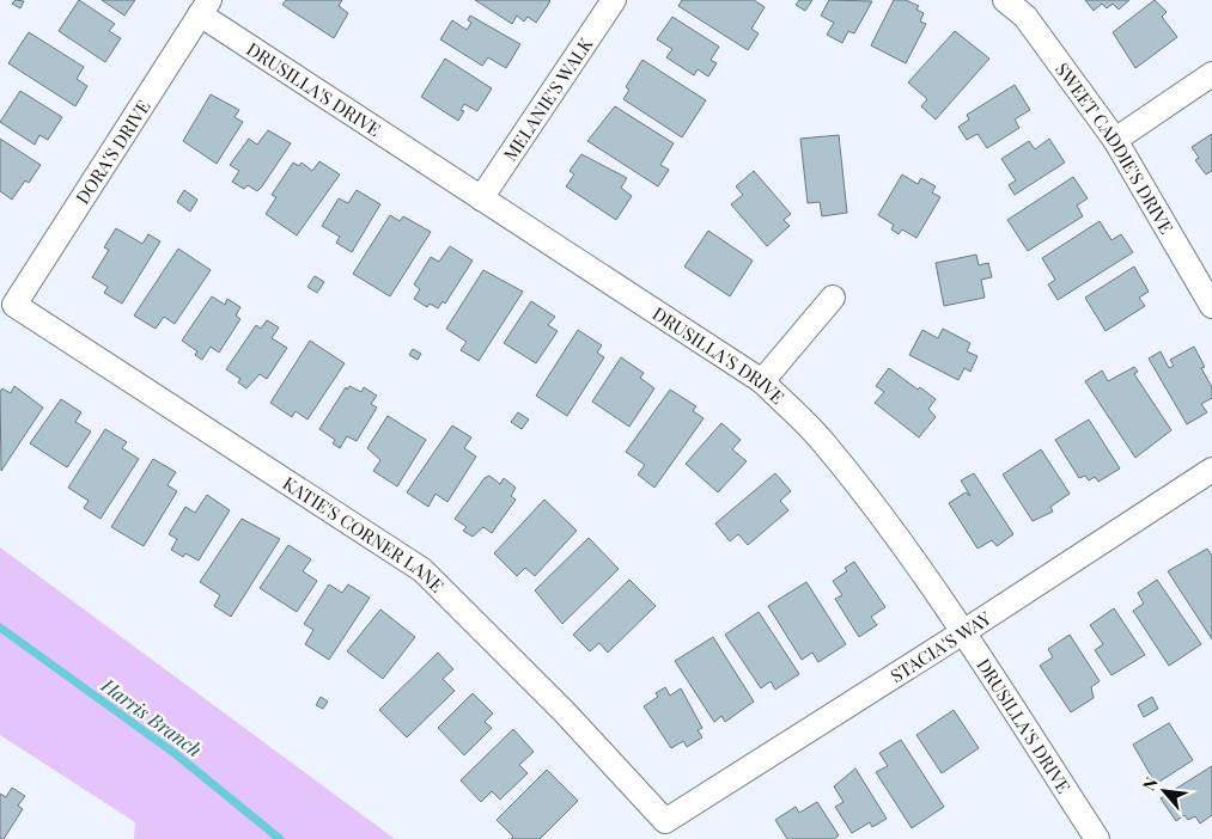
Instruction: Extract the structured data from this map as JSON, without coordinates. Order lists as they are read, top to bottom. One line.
{"streets":{"street":["DRUSILLA'S DRIVE","MELANIE'S WALK","SWEET CADDIE'S DRIVE","DORA'S DRIVE","KATIE'S CORNER LANE","STACIA'S WAY"]},"crossings":[["DRUSILLA'S DRIVE","MELANIE'S WALK"],["DRUSILLA'S DRIVE","DORA'S DRIVE"],["DRUSILLA'S DRIVE","STACIA'S WAY"],["DORA'S DRIVE","KATIE'S CORNER LANE"],["KATIE'S CORNER LANE","STACIA'S WAY"]],"water":["Harris Branch"],"north":"top left"}
